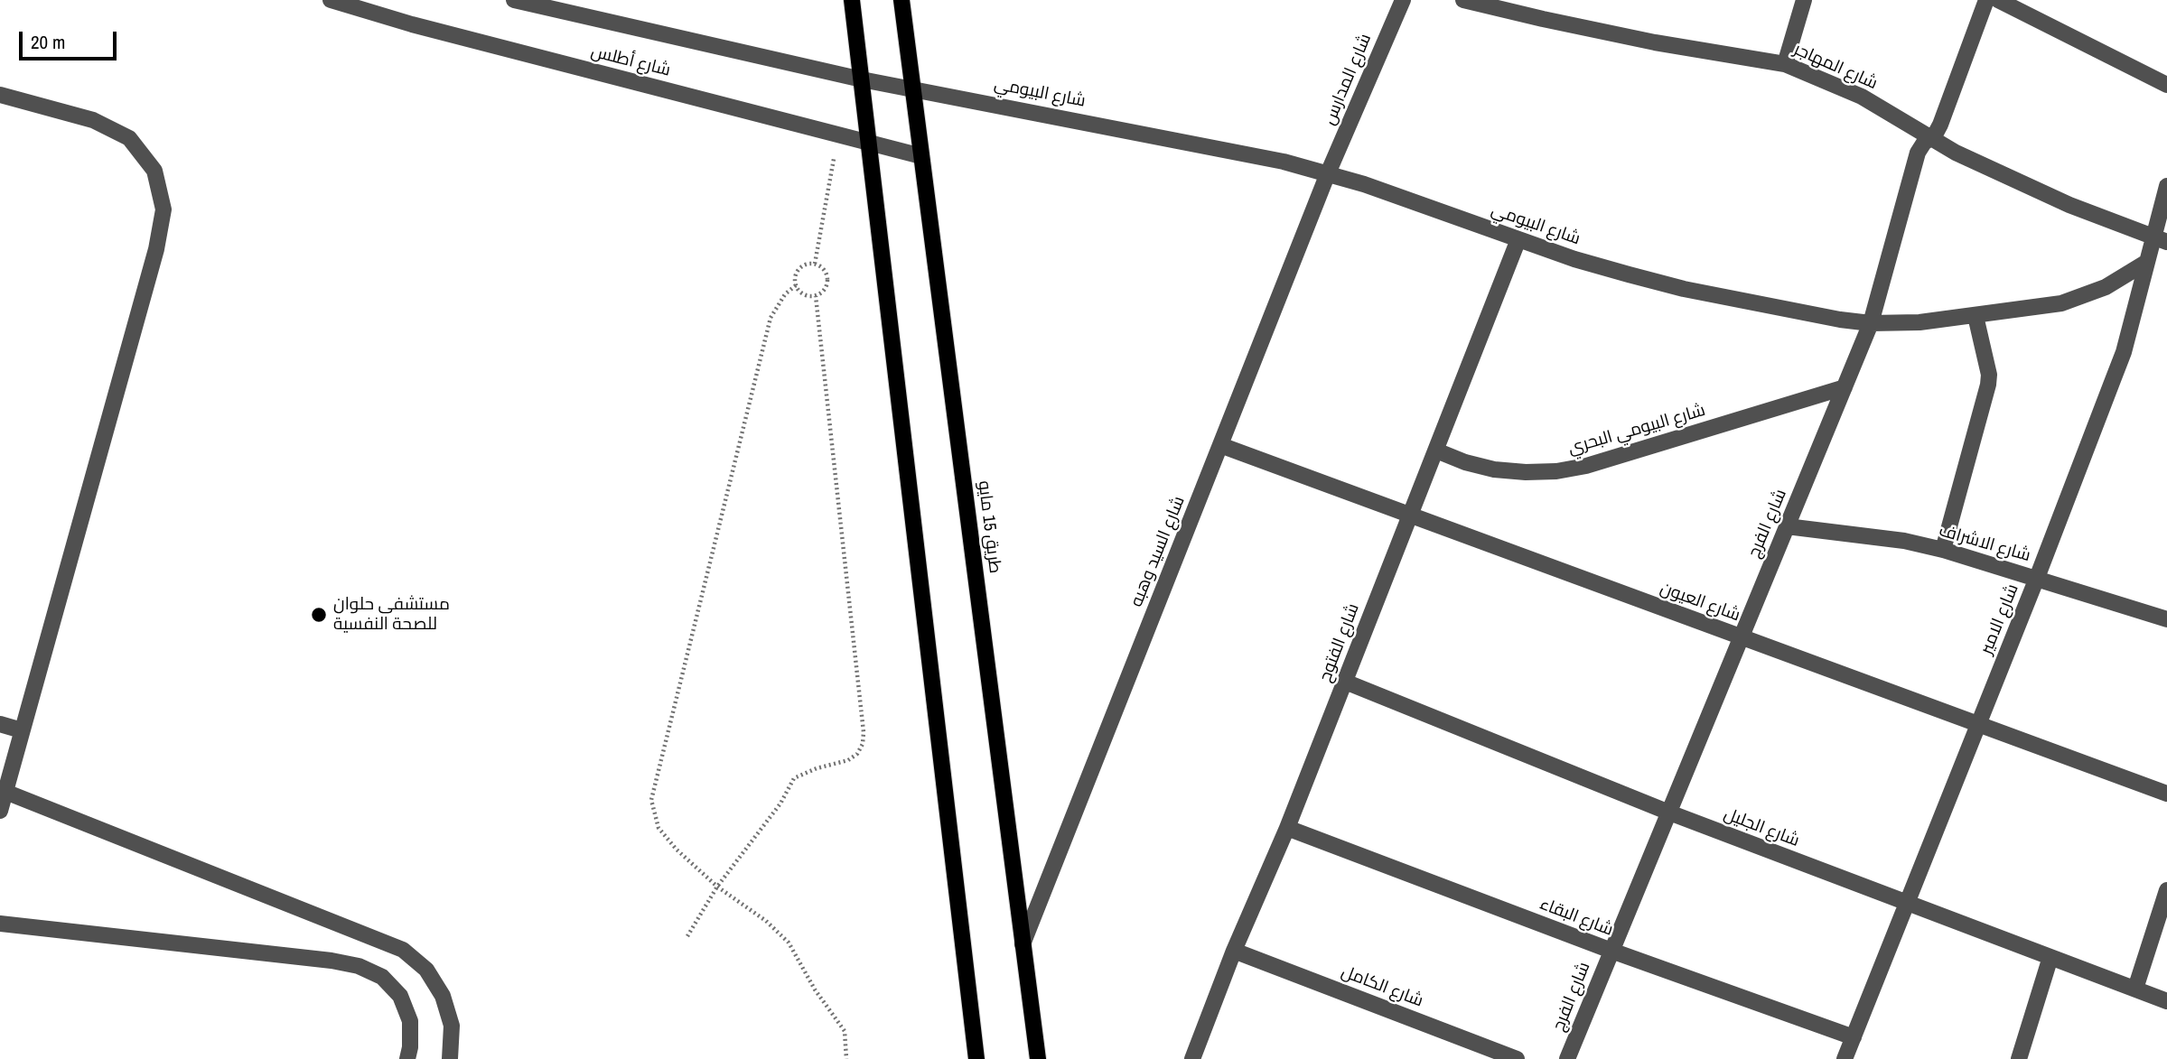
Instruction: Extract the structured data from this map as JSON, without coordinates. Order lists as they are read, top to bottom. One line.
{"streets":{"main road":["طريق 15 مايو"],"street":["شارع أطلس","شارع المهاجر","شارع المدارس","شارع البيومي","شارع البيومي البحري","شارع الفرج","شارع الاشراف","شارع السيد وهبه","شارع العيون","شارع الامير","شارع الفتوح","شارع الجليل","شارع البقاء","شارع الكامل"]},"crossings":[["شارع أطلس","شارع البيومي"],["شارع أطلس","طريق 15 مايو"],["شارع المهاجر","شارع الفرج"],["شارع المهاجر","شارع الامير"],["شارع المدارس","شارع البيومي"],["شارع المدارس","شارع السيد وهبه"],["شارع البيومي","شارع الفرج"],["شارع البيومي","طريق 15 مايو"],["شارع البيومي","شارع السيد وهبه"],["شارع البيومي","شارع الامير"],["شارع البيومي","شارع الفتوح"],["شارع البيومي البحري","شارع الفرج"],["شارع البيومي البحري","شارع الفتوح"],["شارع الفرج","شارع الاشراف"],["شارع الفرج","شارع العيون"],["شارع الفرج","شارع الجليل"],["شارع الفرج","شارع البقاء"],["طريق 15 مايو","شارع السيد وهبه"],["شارع الاشراف","شارع الامير"],["شارع السيد وهبه","شارع العيون"],["شارع العيون","شارع الامير"],["شارع العيون","شارع الفتوح"],["شارع الامير","شارع الجليل"],["شارع الامير","شارع البقاء"],["شارع الفتوح","شارع الجليل"],["شارع الفتوح","شارع البقاء"],["شارع الفتوح","شارع الكامل"]],"places":["مستشفي حلوان للصحة النفسية"],"scale_bar":"20 m"}
